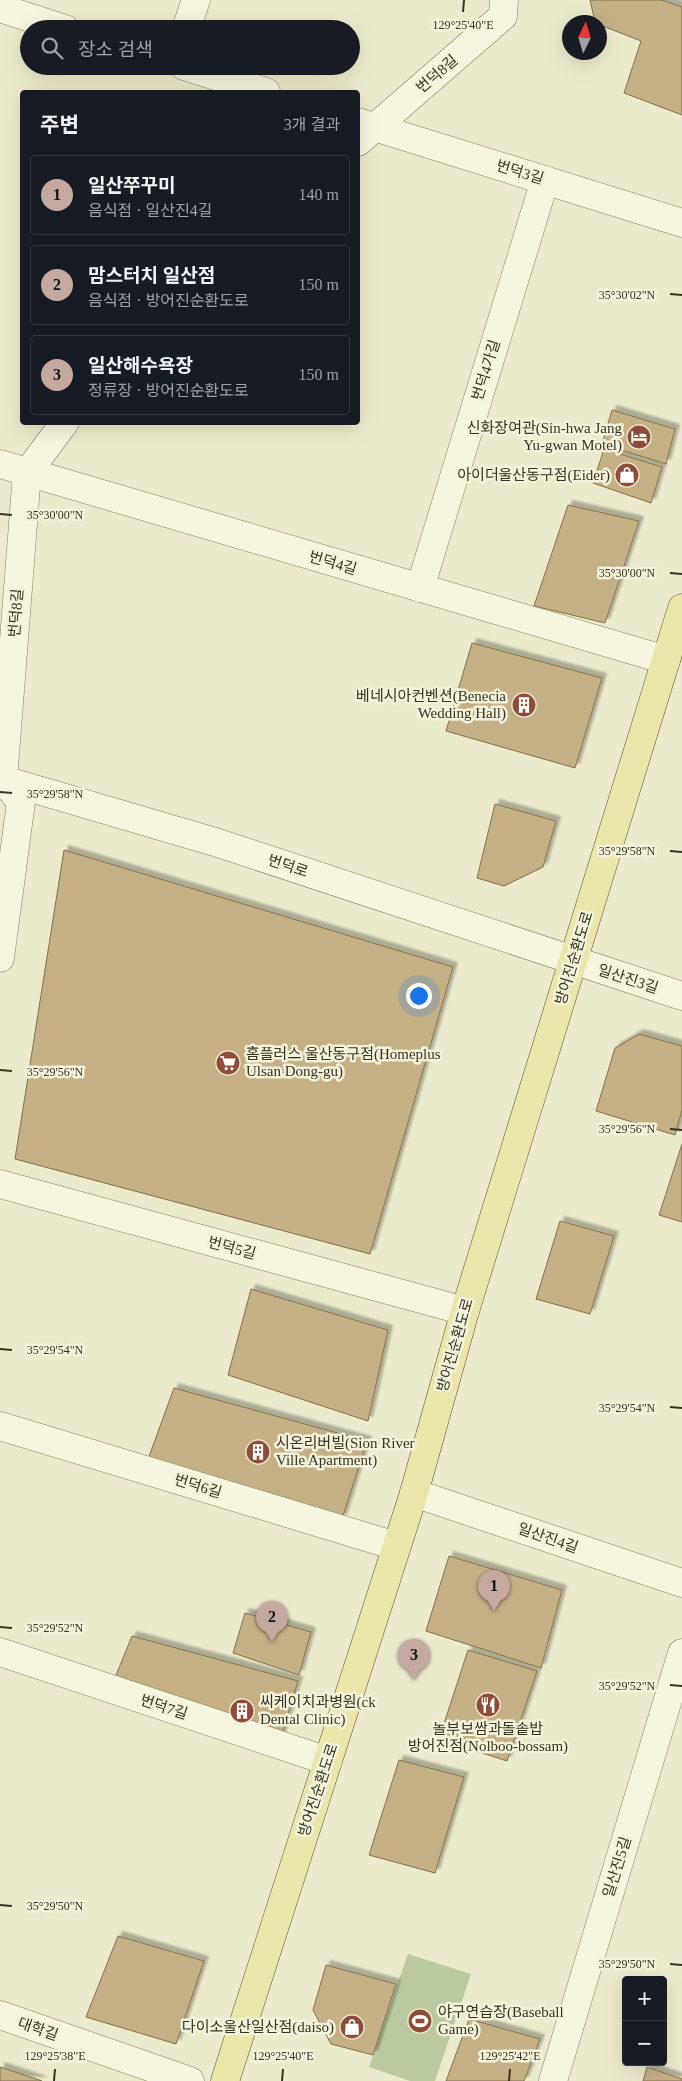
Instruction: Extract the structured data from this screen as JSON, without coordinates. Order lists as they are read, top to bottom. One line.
{"streets":{"main road":["방어진순환도로"],"street":["번덕8길","번덕3길","번덕4가길","번덕4길","번덕로","일산진3길","번덕5길","번덕6길","일산진4길","번덕7길","일산진5길","대학길"]},"crossings":[["번덕8길","번덕3길"],["번덕8길","번덕4길"],["번덕8길","번덕로"],["번덕3길","번덕4가길"],["번덕4가길","번덕4길"],["번덕4길","방어진순환도로"],["번덕로","방어진순환도로"],["번덕로","일산진3길"],["방어진순환도로","일산진3길"],["방어진순환도로","번덕5길"],["방어진순환도로","번덕6길"],["방어진순환도로","일산진4길"],["방어진순환도로","번덕7길"]],"places":{"hotel":["신화장여관(Sin-hwa Jang Yu-gwan Motel)"],"shop":["아이더울산동구점(Eider)","다이소울산일산점(daiso)"],"building":["베네시아컨벤션(Benecia Wedding Hall)","시온리버빌(Sion River Ville Apartment)","씨케이치과병원(ck Dental Clinic)"],"supermarket":["홈플러스 울산동구점(Homeplus Ulsan Dong-gu)"],"restaurant":["놀부보쌈과돌솥밥 방어진점(Nolboo-bossam)"],"sports":["야구연습장(Baseball Game)"]},"north":"top","page":{"search":"장소 검색","heading":["주변","3개 결과"],"list":[{"mark":"1","name":"일산쭈꾸미","note":"음식점 · 일산진4길","value":"140 m"},{"mark":"2","name":"맘스터치 일산점","note":"음식점 · 방어진순환도로","value":"150 m"},{"mark":"3","name":"일산해수욕장","note":"정류장 · 방어진순환도로","value":"150 m"}],"pins":["1","2","3"],"map_buttons":["+","−"]},"coordinates":["129°25'40\"E","35°30'02\"N","35°30'00\"N","35°29'58\"N","35°29'56\"N","35°29'54\"N","35°29'52\"N","35°29'50\"N","129°25'38\"E","129°25'42\"E"]}
